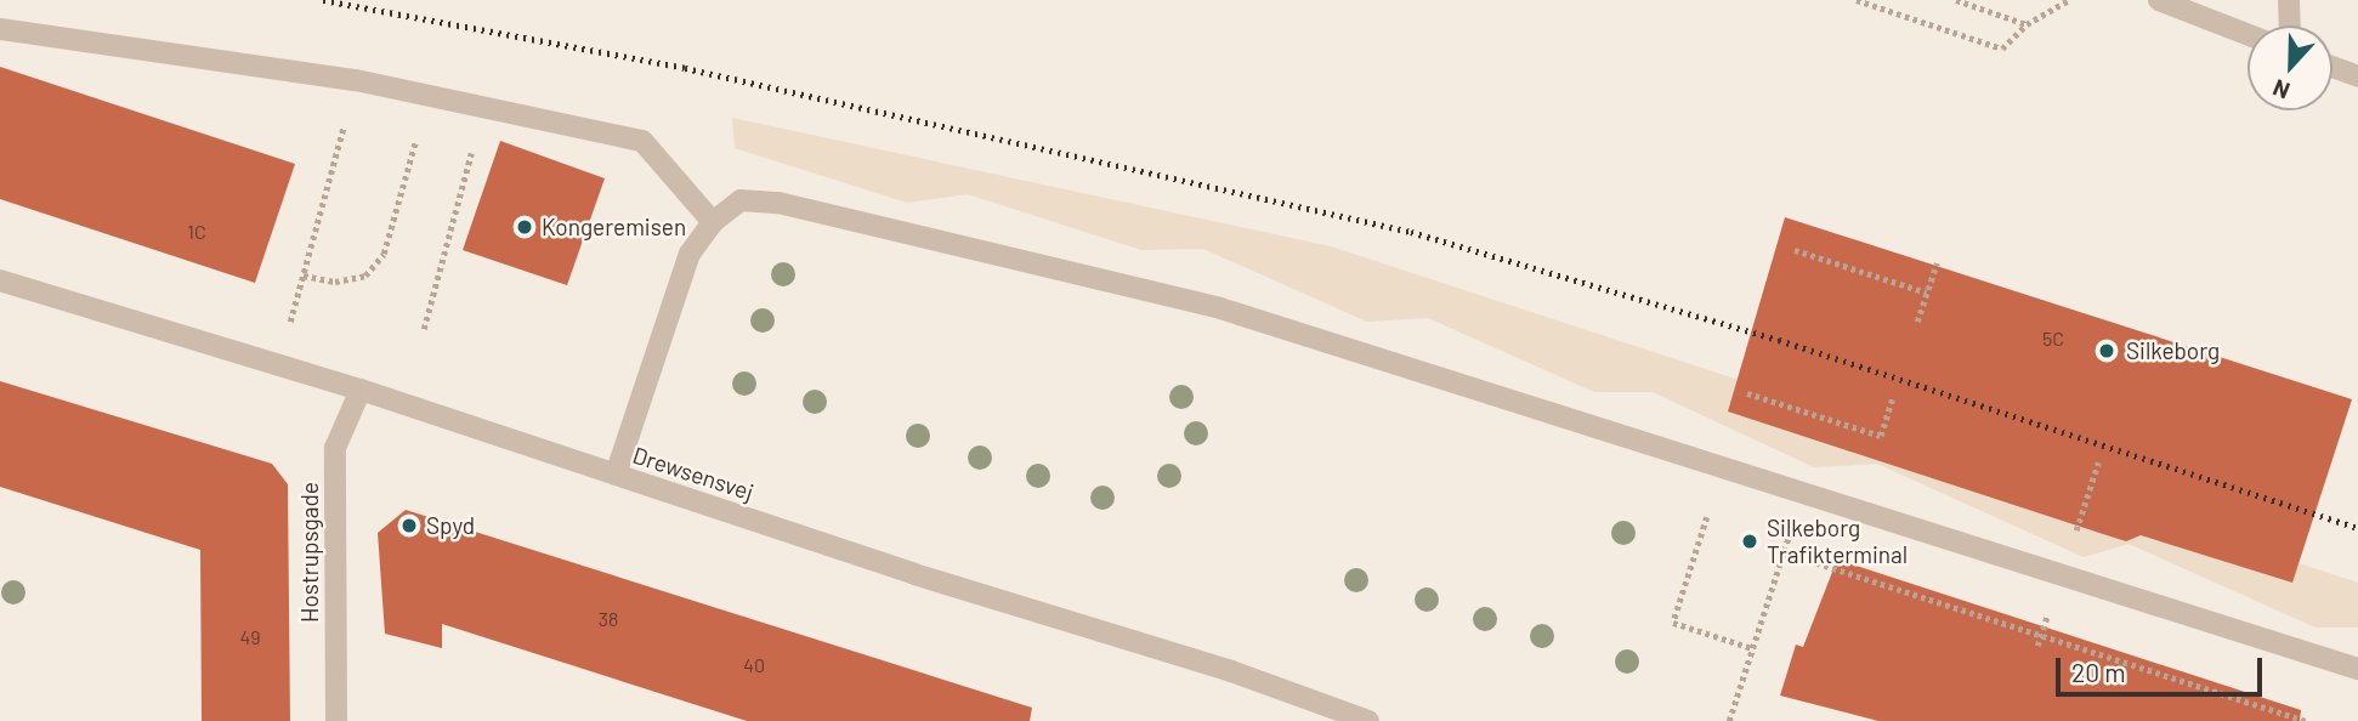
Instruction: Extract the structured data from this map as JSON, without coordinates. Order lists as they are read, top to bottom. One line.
{"streets":{"street":["Drewsensvej","Hostrupsgade"]},"crossings":[["Drewsensvej","Hostrupsgade"]],"places":["Kongeremisen","Silkeborg","Spyd","Silkeborg Trafikterminal"],"house_numbers":["1C","5C","38","49","40"],"scale_bar":"20 m","north":"bottom"}
